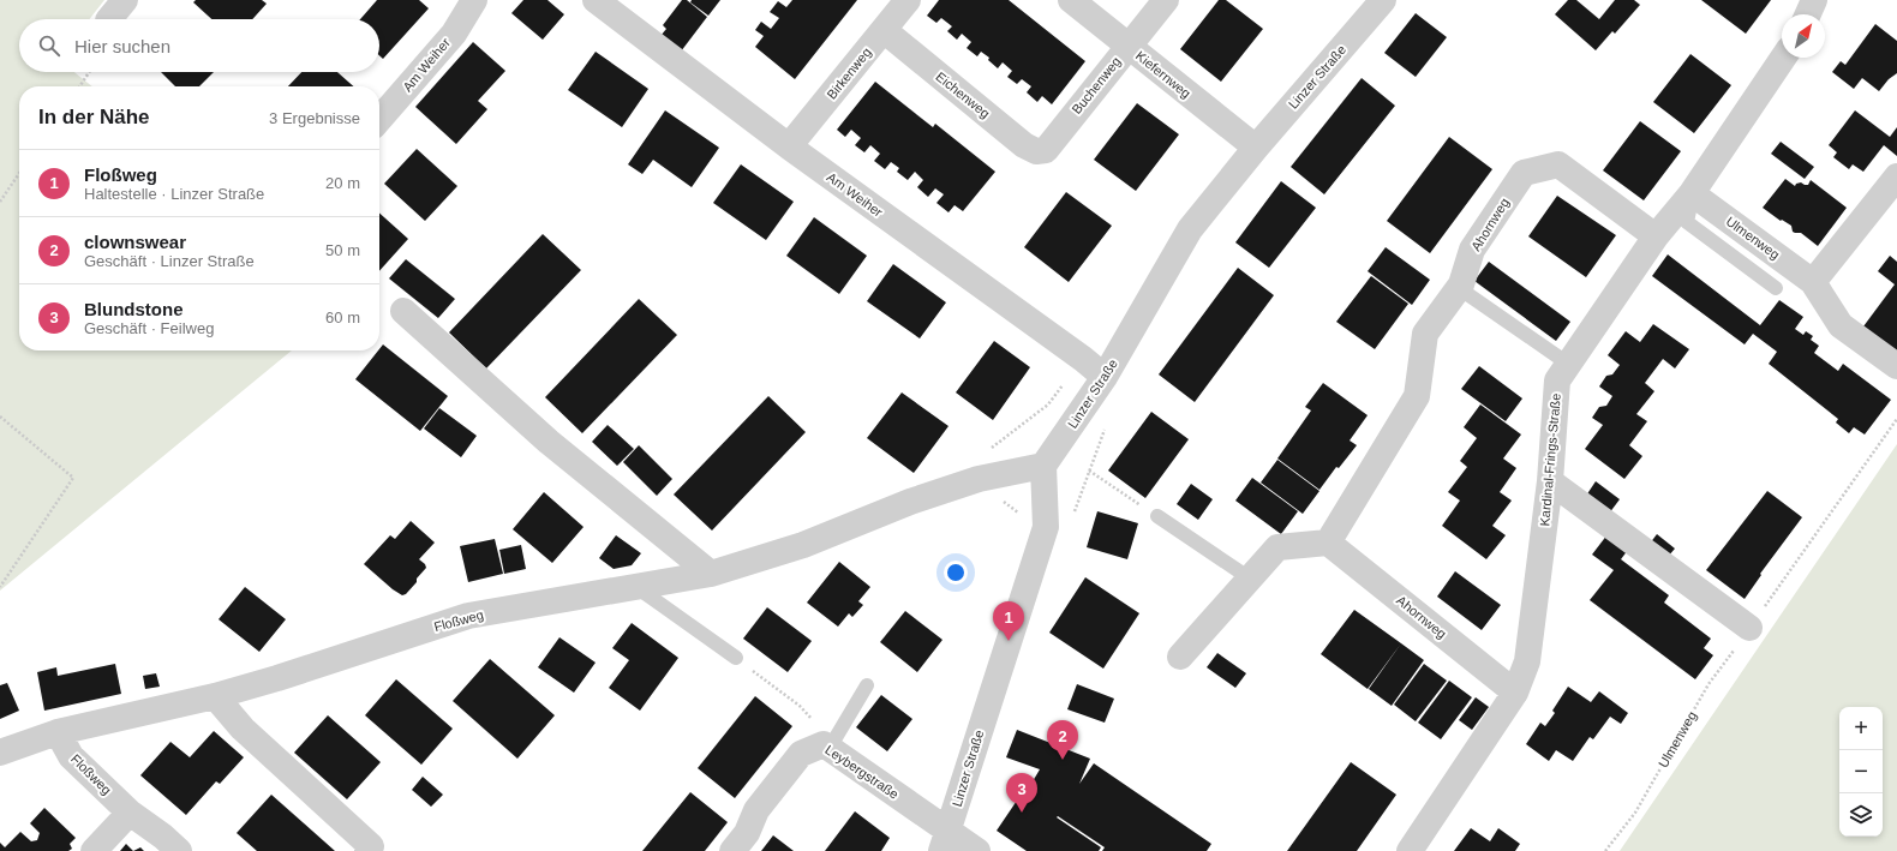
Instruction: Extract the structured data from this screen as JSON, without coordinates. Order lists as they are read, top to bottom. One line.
{"streets":{"street":["Am Weiher","Birkenweg","Kiefernweg","Linzer Straße","Buchenweg","Eichenweg","Ahornweg","Ulmenweg","Kardinal-Frings-Straße","Floßweg","Leybergstraße"]},"crossings":[["Am Weiher","Birkenweg"],["Am Weiher","Linzer Straße"],["Birkenweg","Eichenweg"],["Kiefernweg","Linzer Straße"],["Kiefernweg","Buchenweg"],["Linzer Straße","Floßweg"],["Linzer Straße","Leybergstraße"],["Buchenweg","Eichenweg"],["Ahornweg","Kardinal-Frings-Straße"],["Ulmenweg","Kardinal-Frings-Straße"]],"north":"top right","page":{"search":"Hier suchen","heading":["In der Nähe","3 Ergebnisse"],"list":[{"mark":"1","name":"Floßweg","note":"Haltestelle · Linzer Straße","value":"20 m"},{"mark":"2","name":"clownswear","note":"Geschäft · Linzer Straße","value":"50 m"},{"mark":"3","name":"Blundstone","note":"Geschäft · Feilweg","value":"60 m"}],"pins":["1","2","3"],"map_buttons":["+","−"]}}
